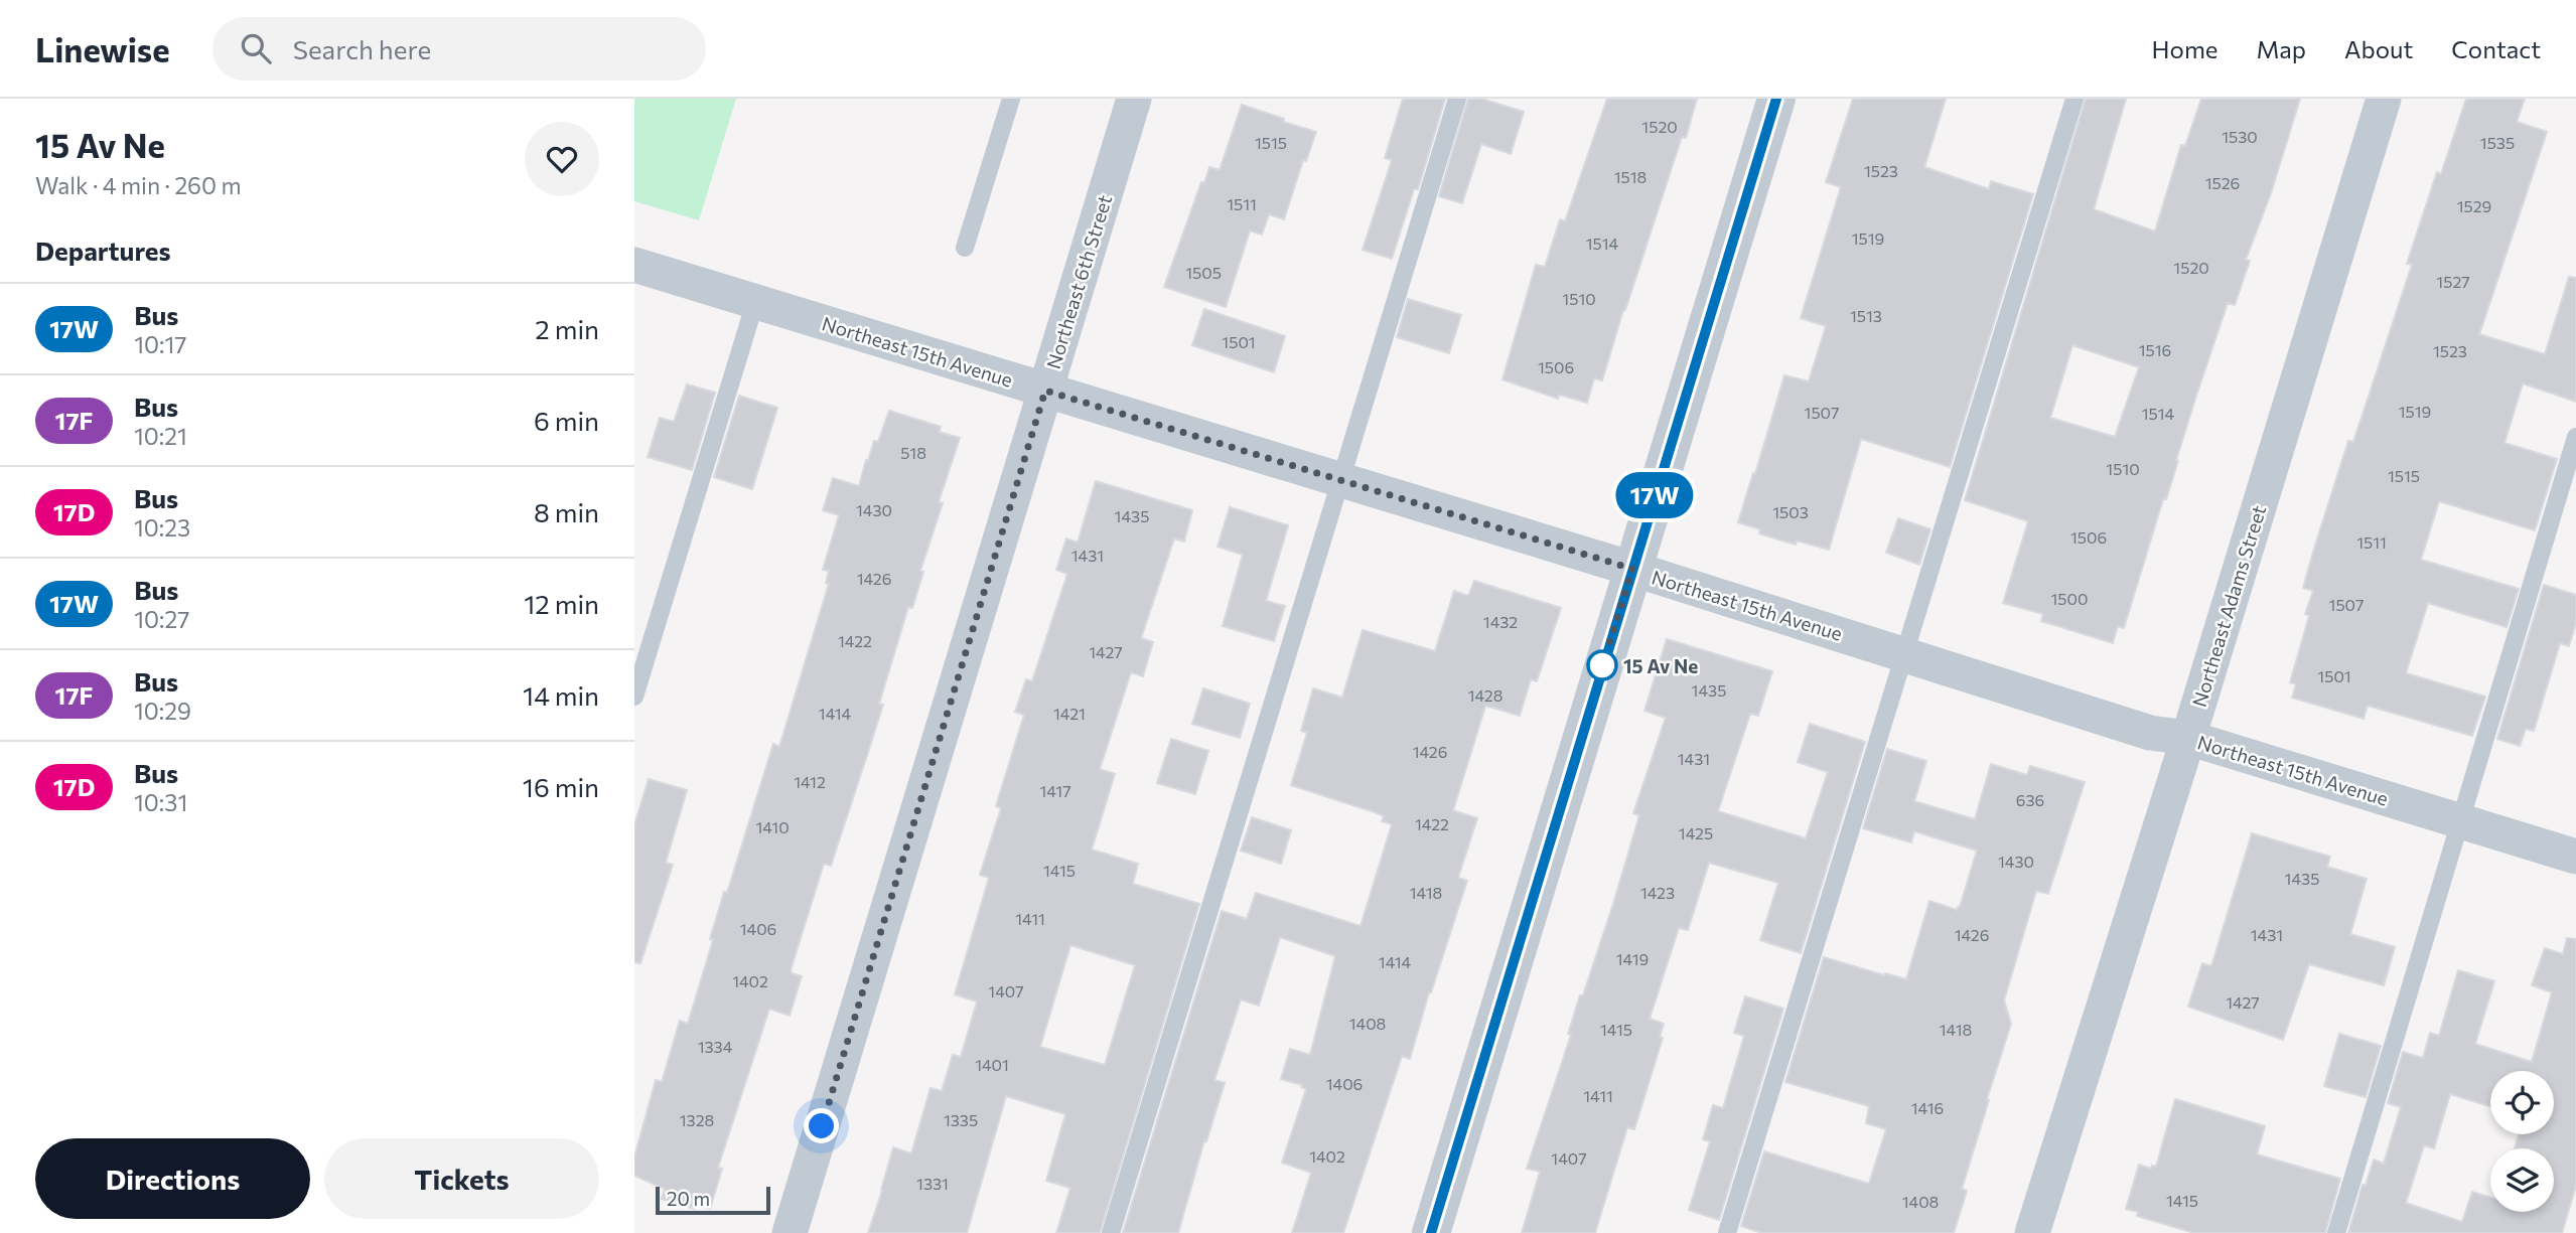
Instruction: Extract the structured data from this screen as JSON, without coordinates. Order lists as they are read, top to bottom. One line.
{"streets":{"street":["Northeast 6th Street","Northeast 15th Avenue","Northeast Adams Street"]},"crossings":[["Northeast 6th Street","Northeast 15th Avenue"],["Northeast 15th Avenue","Northeast Adams Street"]],"places":["15 Av Ne"],"lines":["bus line 17W"],"house_numbers":["1520","1530","1515","1535","1523","1518","1526","1511","1529","1519","1514","1520","1505","1527","1510","1513","1501","1516","1523","1506","1519","1507","1514","518","1510","1515","1430","1503","1435","1506","1511","1431","1426","1500","1507","1432","1422","1427","1501","1435","1428","1414","1421","1426","1431","1412","1417","636","1422","1410","1425","1430","1415","1435","1418","1423","1411","1406","1426","1431","1419","1414","1402","1407","1427","1408","1415","1418","1334","1401","1406","1411","1416","1328","1335","1402","1407","1331","1415","1408"],"scale_bar":"20 m","page":{"header":"Linewise","search":"Search here","nav":["Home","Map","About","Contact"],"heading":[["15 Av Ne","Walk · 4 min · 260 m"],"Departures"],"on_map":"17W","list":[{"mark":"17W","name":"Bus","note":"10:17","value":"2 min"},{"mark":"17F","name":"Bus","note":"10:21","value":"6 min"},{"mark":"17D","name":"Bus","note":"10:23","value":"8 min"},{"mark":"17W","name":"Bus","note":"10:27","value":"12 min"},{"mark":"17F","name":"Bus","note":"10:29","value":"14 min"},{"mark":"17D","name":"Bus","note":"10:31","value":"16 min"}],"buttons":["Directions","Tickets"],"scale":"20 m"}}
